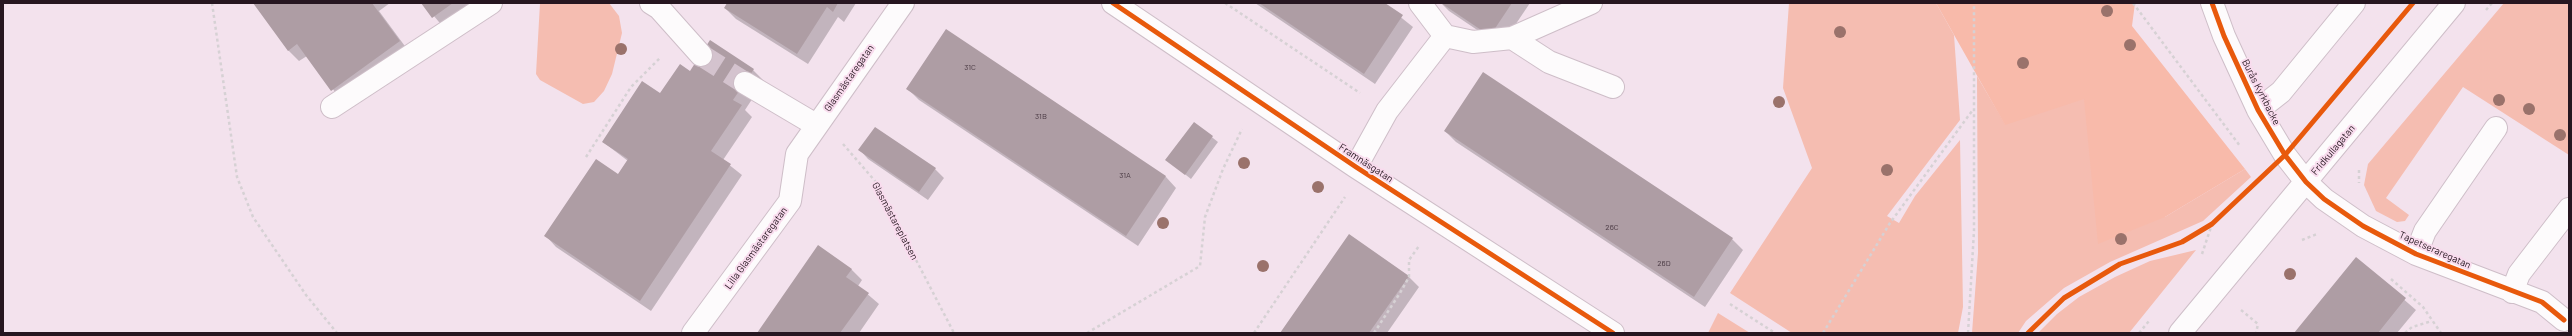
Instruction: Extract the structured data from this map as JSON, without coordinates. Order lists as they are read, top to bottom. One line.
{"streets":{"street":["Glasmästaregatan","Burås Kyrkbacke","Fridkullagatan","Framnäsgatan","Lilla Glasmästaregatan","Tapetseraregatan"],"path":["Glasmästareplatsen"]},"crossings":[["Glasmästaregatan","Glasmästareplatsen"],["Glasmästaregatan","Lilla Glasmästaregatan"],["Burås Kyrkbacke","Fridkullagatan"],["Burås Kyrkbacke","Tapetseraregatan"],["Fridkullagatan","Tapetseraregatan"]],"house_numbers":["31C","31B","31A","26C","26D"]}
